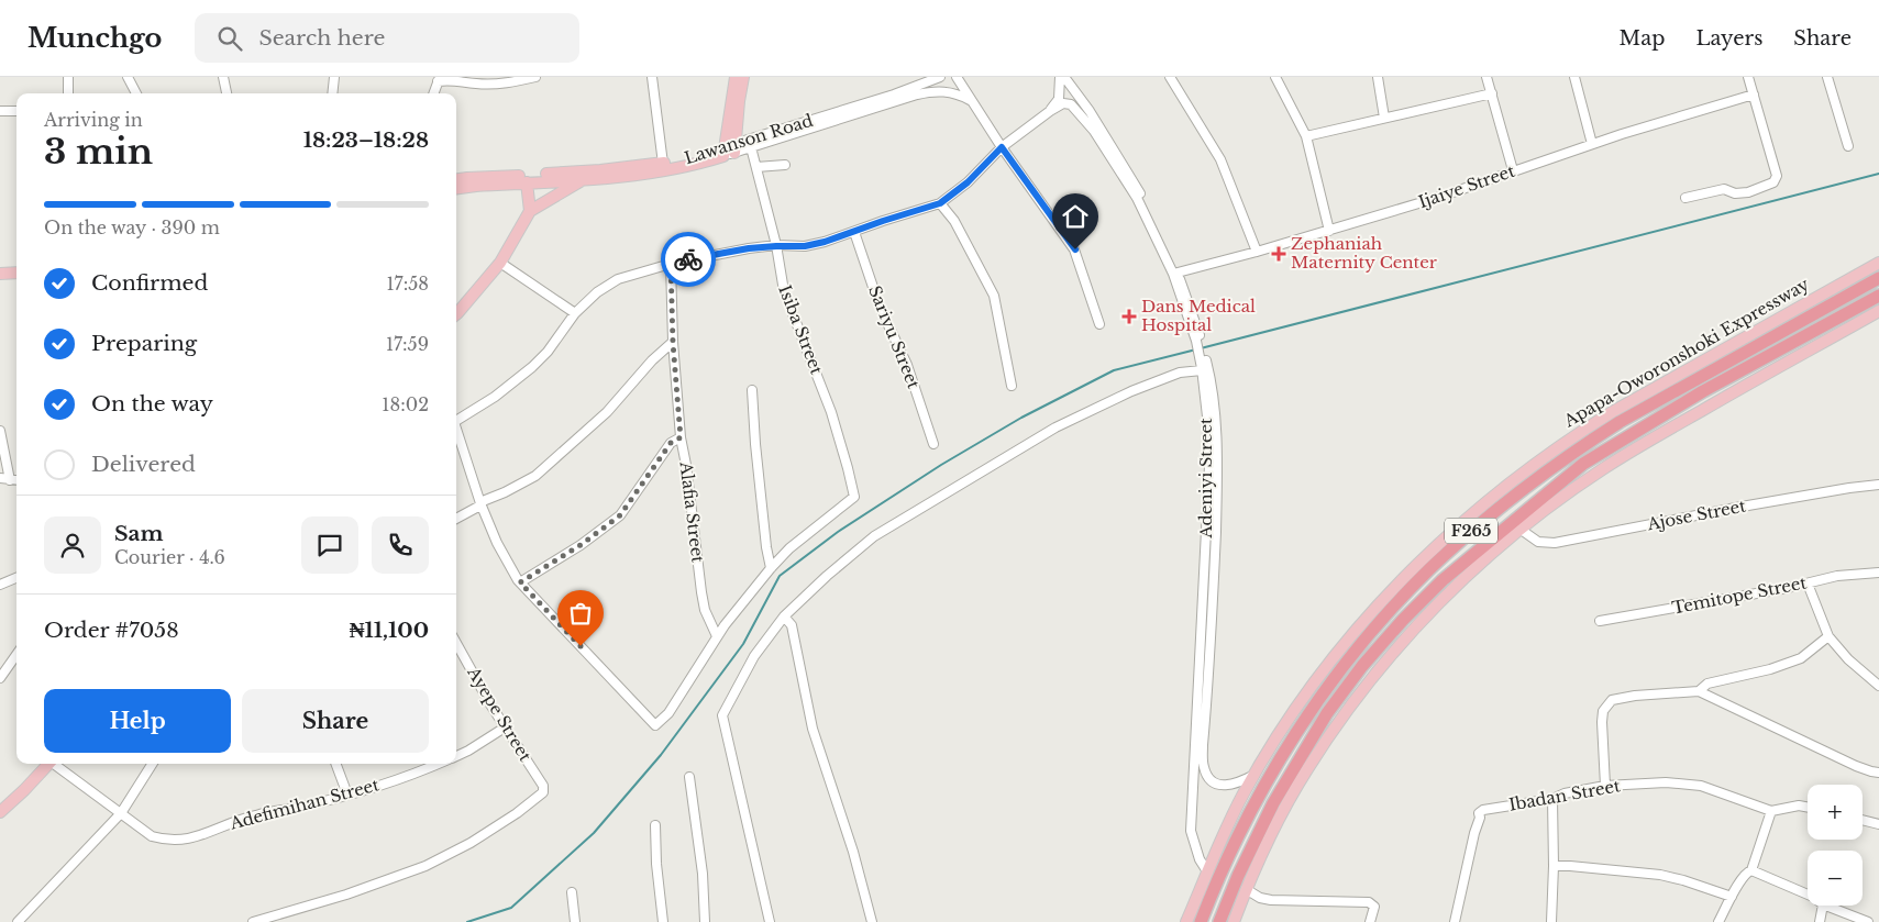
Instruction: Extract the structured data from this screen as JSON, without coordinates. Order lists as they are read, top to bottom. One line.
{"streets":{"highway":["Apapa-Oworonshoki Expressway","F265"],"main road":["Lawanson Road"],"street":["Ijaiye Street","Isiba Street","Sariyu Street","Adeniyi Street","Alafia Street","Ajose Street","Temitope Street","Ayepe Street","Ibadan Street","Adefimihan Street"]},"crossings":[["Ijaiye Street","Adeniyi Street"],["Apapa-Oworonshoki Expressway","Adeniyi Street"],["Ayepe Street","Adefimihan Street"]],"places":{"health":["Zephaniah Maternity Center","Dans Medical Hospital"]},"page":{"header":"Munchgo","search":"Search here","nav":["Map","Layers","Share"],"heading":["3 min","Arriving in","18:23–18:28"],"panel":["Sam","Courier · 4.6","Order #7058","₦11,100"],"bar":"On the way · 390 m","list":[["Confirmed","17:58"],["Preparing","17:59"],["On the way","18:02"],"Delivered"],"buttons":["Help","Share"],"map_buttons":["+","−"]}}
